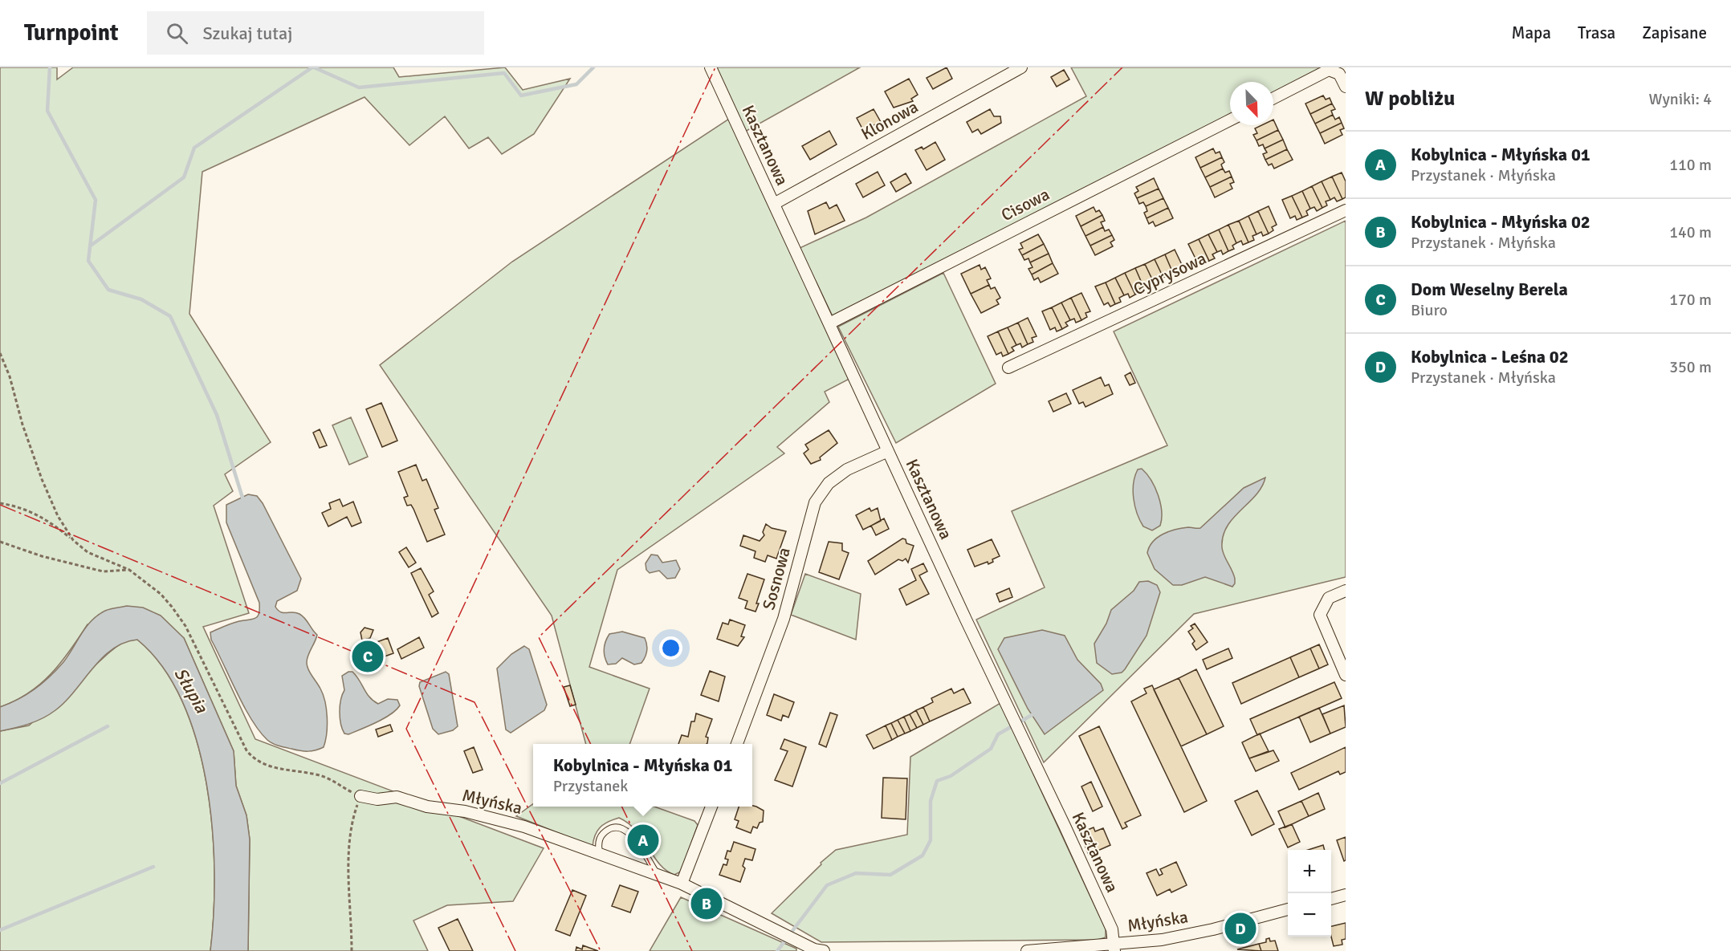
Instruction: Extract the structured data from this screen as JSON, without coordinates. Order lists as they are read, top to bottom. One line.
{"streets":{"street":["Klonowa","Kasztanowa","Cisowa","Cyprysowa","Sosnowa","Młyńska"]},"crossings":[["Klonowa","Kasztanowa"],["Kasztanowa","Cisowa"],["Kasztanowa","Sosnowa"],["Kasztanowa","Młyńska"]],"water":["Słupia"],"north":"bottom right","page":{"header":"Turnpoint","search":"Szukaj tutaj","nav":["Mapa","Trasa","Zapisane"],"heading":["W pobliżu","Wyniki: 4"],"list":[{"mark":"A","name":"Kobylnica - Młyńska 01","note":"Przystanek · Młyńska","value":"110 m"},{"mark":"B","name":"Kobylnica - Młyńska 02","note":"Przystanek · Młyńska","value":"140 m"},{"mark":"C","name":"Dom Weselny Berela","note":"Biuro","value":"170 m"},{"mark":"D","name":"Kobylnica - Leśna 02","note":"Przystanek · Młyńska","value":"350 m"}],"pins":["C","A","B","D"],"popup":["Kobylnica - Młyńska 01","Przystanek"],"map_buttons":["+","−"]}}
